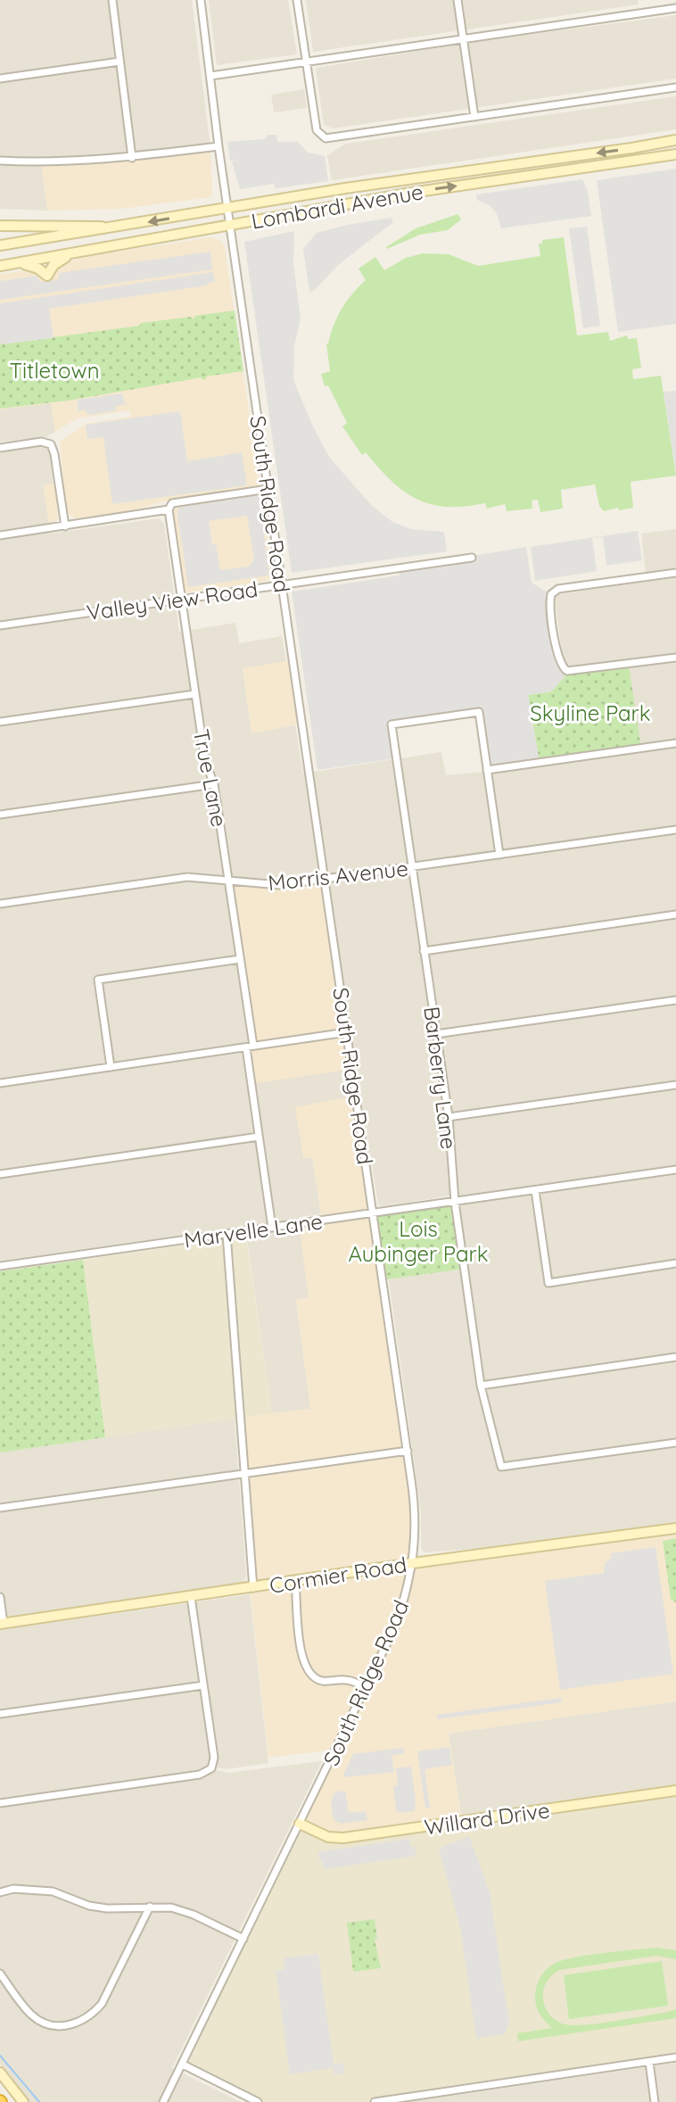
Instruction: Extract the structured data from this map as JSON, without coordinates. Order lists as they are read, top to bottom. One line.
{"streets":{"main road":["Lombardi Avenue","Cormier Road","Willard Drive"],"street":["South Ridge Road","Valley View Road","True Lane","Morris Avenue","Barberry Lane","Marvelle Lane"]},"crossings":[["Lombardi Avenue","South Ridge Road"],["South Ridge Road","Valley View Road"],["South Ridge Road","Morris Avenue"],["South Ridge Road","Marvelle Lane"],["South Ridge Road","Cormier Road"],["South Ridge Road","Willard Drive"],["Valley View Road","True Lane"],["True Lane","Morris Avenue"],["True Lane","Marvelle Lane"],["Morris Avenue","Barberry Lane"],["Barberry Lane","Marvelle Lane"]],"parks":["Titletown","Skyline Park","Lois Aubinger Park"]}
